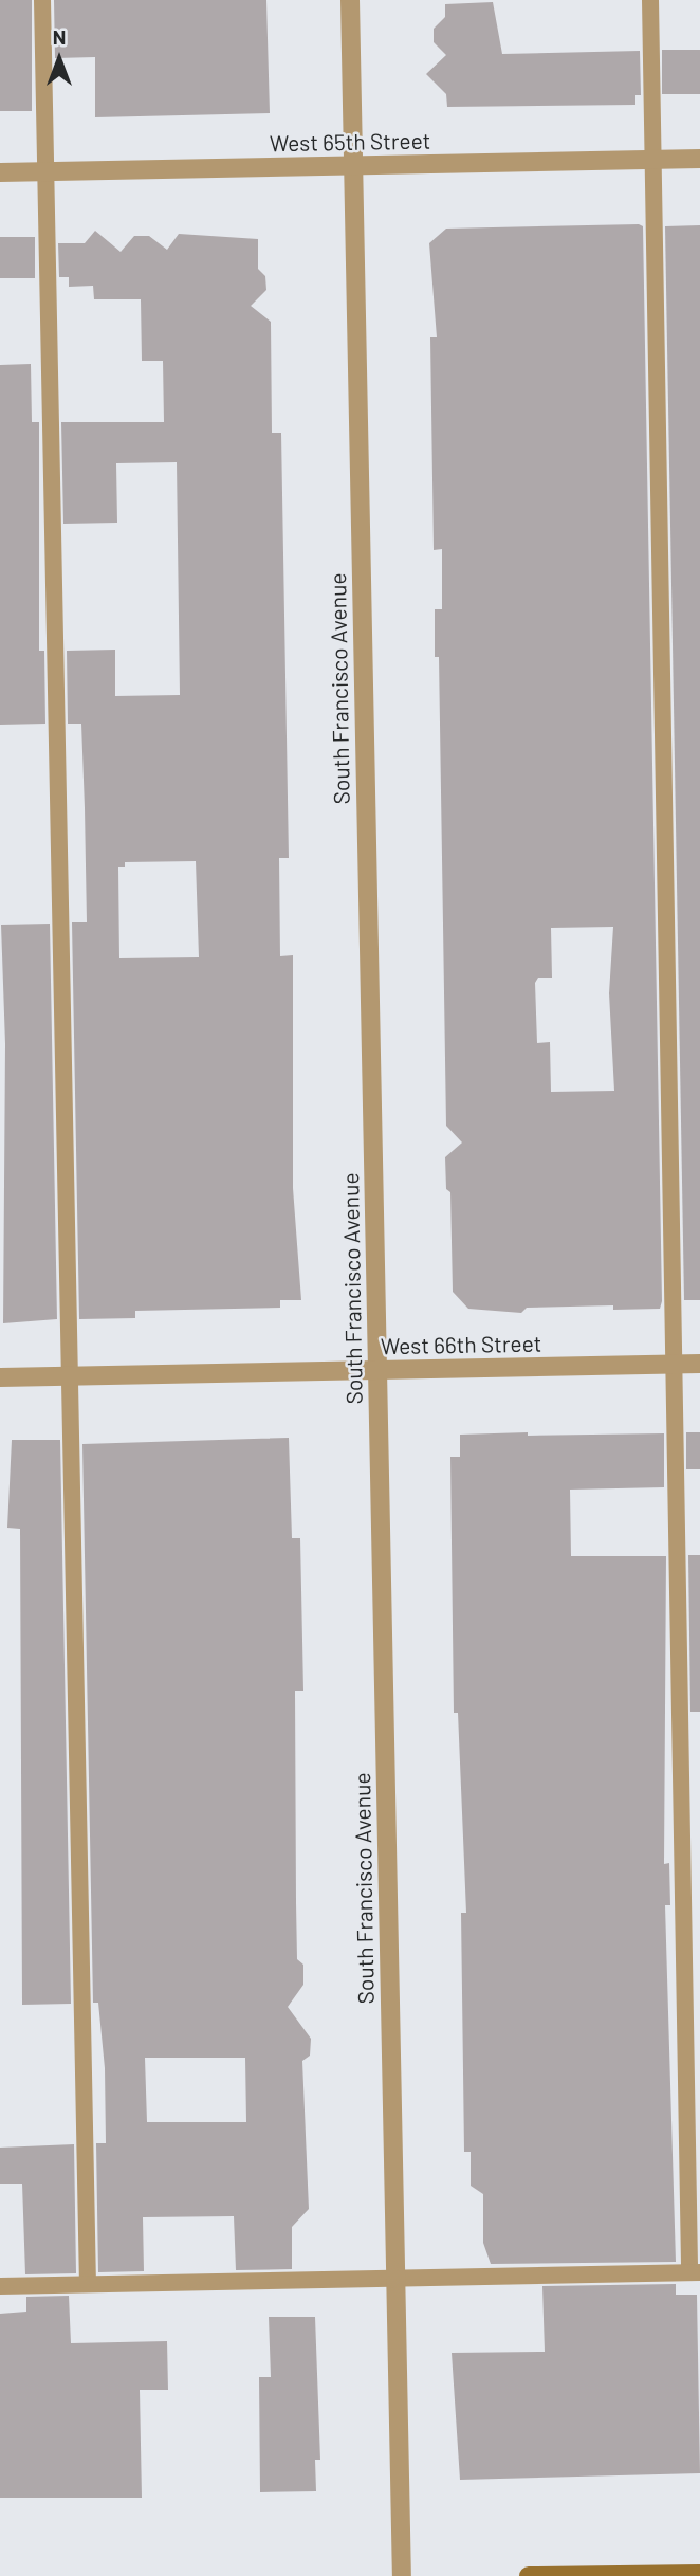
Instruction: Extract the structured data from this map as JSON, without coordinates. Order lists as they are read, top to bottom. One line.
{"streets":{"street":["West 65th Street","South Francisco Avenue","West 66th Street"]},"crossings":[["West 65th Street","South Francisco Avenue"],["South Francisco Avenue","West 66th Street"]],"north":"top"}
